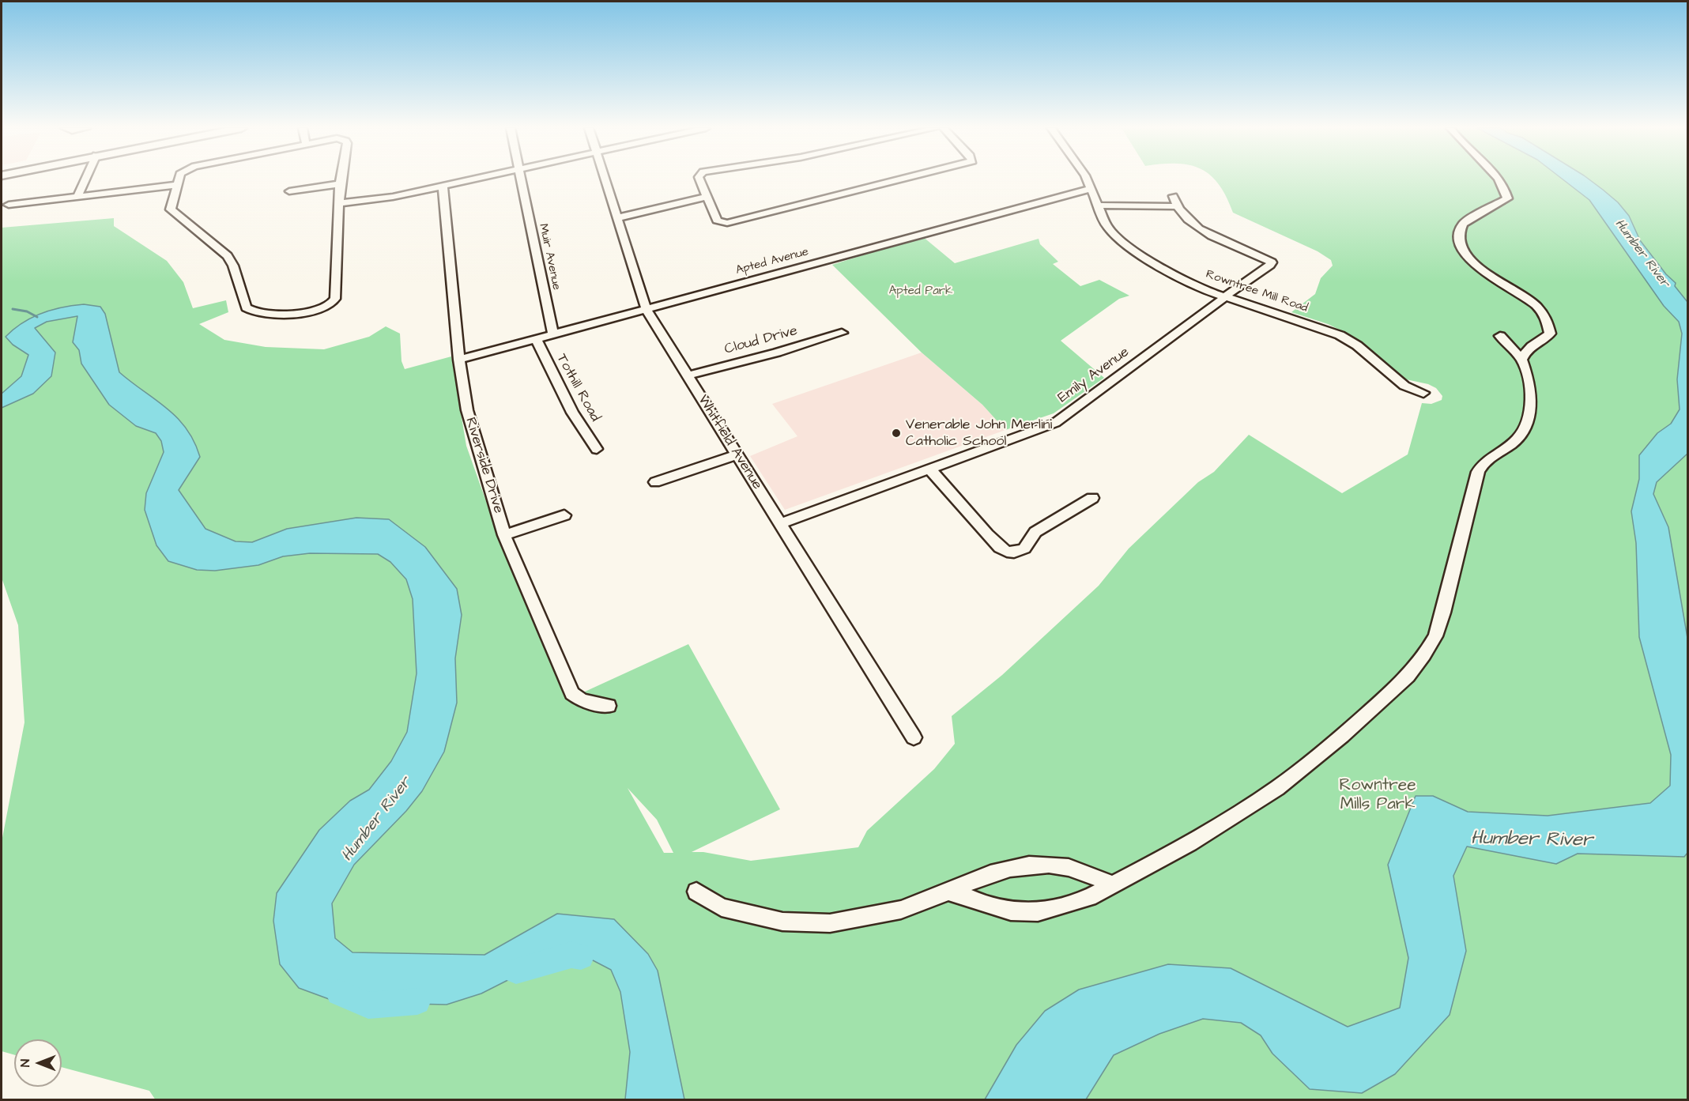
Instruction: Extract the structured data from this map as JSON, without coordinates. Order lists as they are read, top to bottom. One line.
{"streets":{"street":["Muir Avenue","Apted Avenue","Rowntree Mill Road","Cloud Drive","Emily Avenue","Tothill Road","Whitfield Avenue","Riverside Drive"]},"crossings":[["Muir Avenue","Apted Avenue"],["Apted Avenue","Rowntree Mill Road"],["Apted Avenue","Tothill Road"],["Apted Avenue","Whitfield Avenue"],["Apted Avenue","Riverside Drive"],["Rowntree Mill Road","Emily Avenue"],["Cloud Drive","Whitfield Avenue"],["Emily Avenue","Whitfield Avenue"]],"water":["Humber River"],"parks":["Apted Park","Rowntree Mills Park"],"places":["Venerable John Merlini Catholic School"],"north":"left"}
